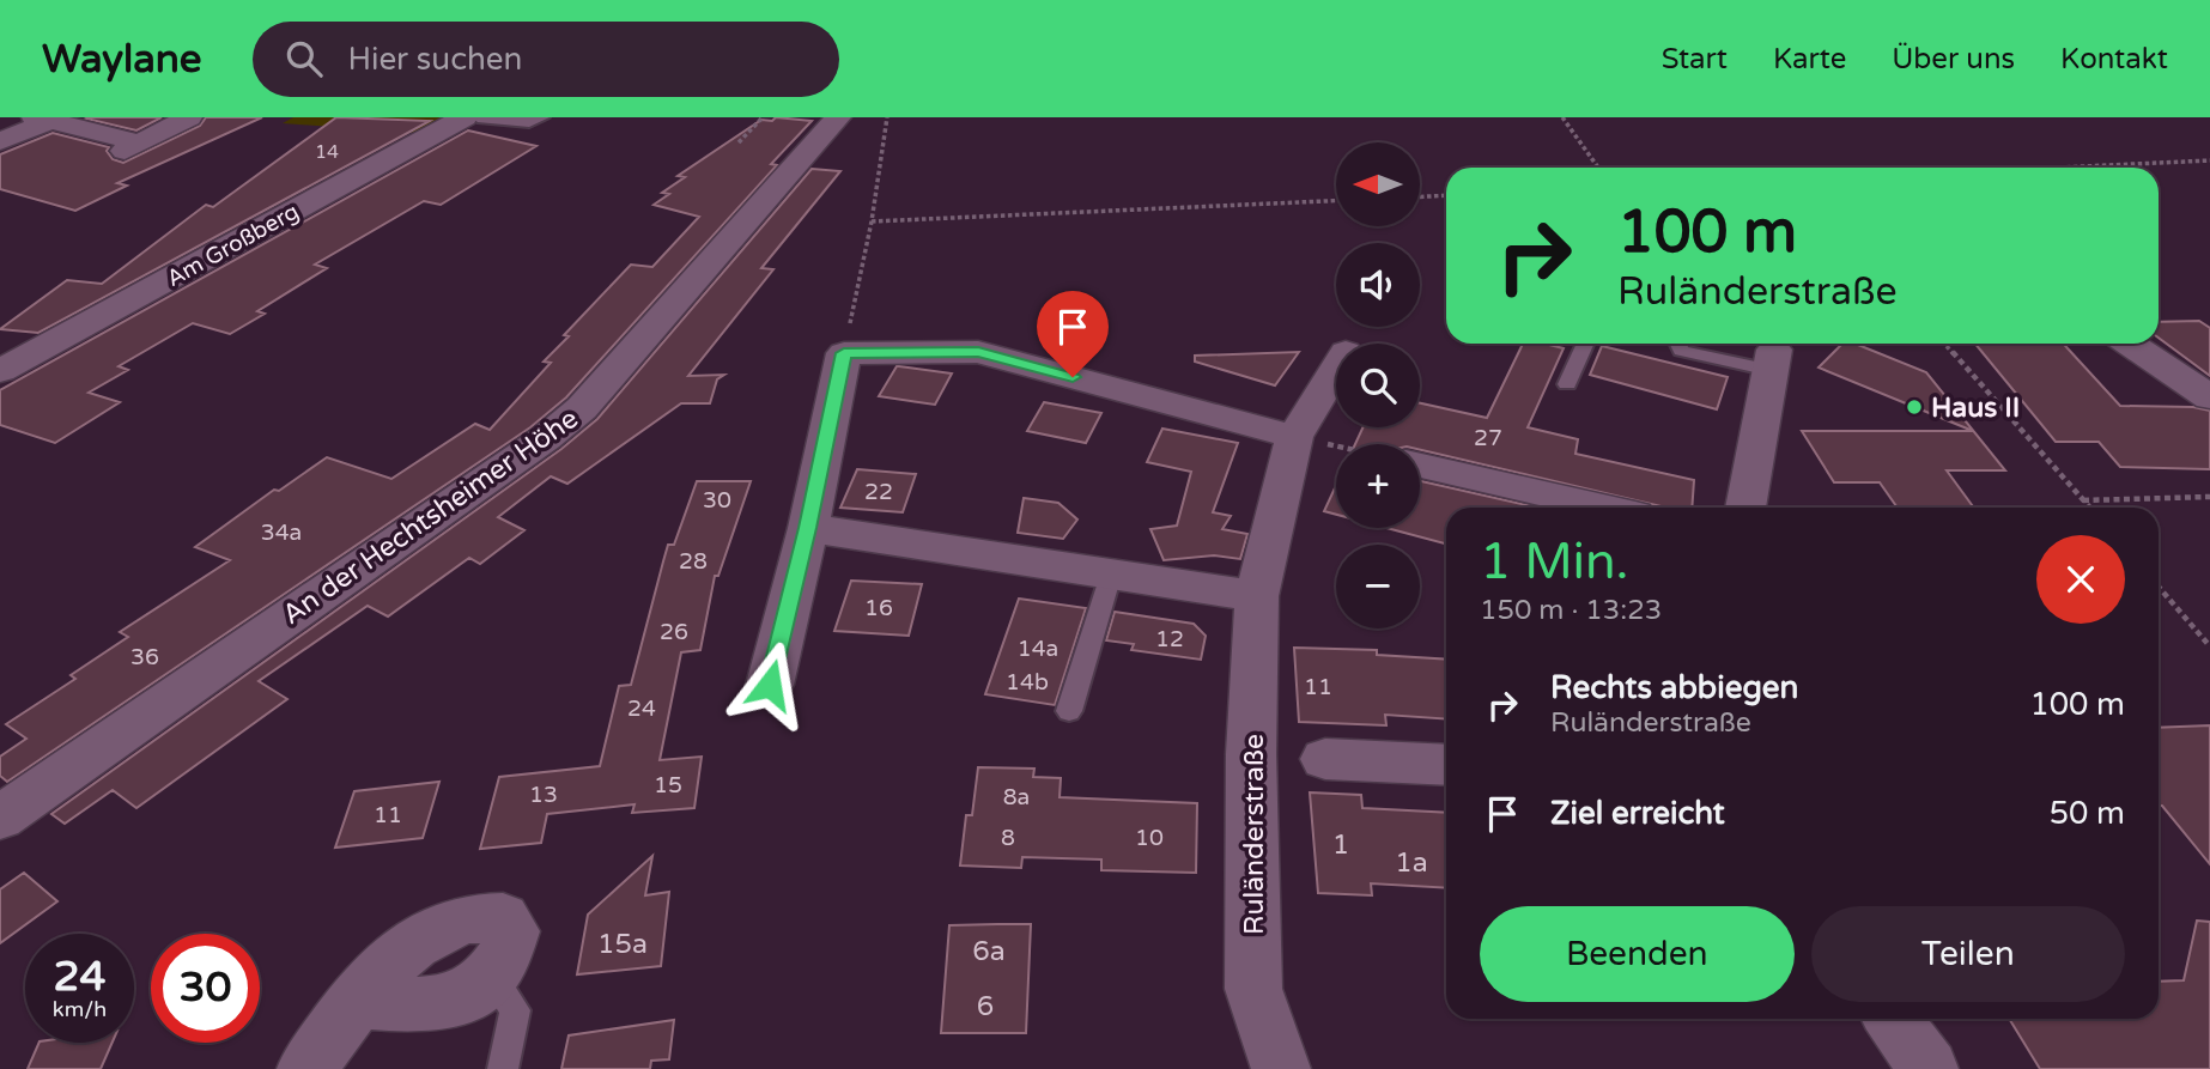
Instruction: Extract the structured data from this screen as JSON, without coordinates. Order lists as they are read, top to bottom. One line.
{"streets":{"street":["Am Großberg","An der Hechtsheimer Höhe","Ruländerstraße"]},"places":["Haus II"],"house_numbers":["14","27","22","30","34a","28","16","26","12","14a","36","14b","11","24","15","13","8a","11","8","10","1","1a","15a","6a","6"],"north":"left","page":{"header":"Waylane","search":"Hier suchen","nav":["Start","Karte","Über uns","Kontakt"],"map_buttons":["+","−"],"turn":["100 m","Ruländerstraße"],"heading":["1 Min.","150 m · 13:23"],"list":[{"name":"Rechts abbiegen","note":"Ruländerstraße","value":"100 m"},{"name":"Ziel erreicht","value":"50 m"}],"buttons":["Beenden","Teilen"],"speed":"24 km/h","limit":"30"}}
